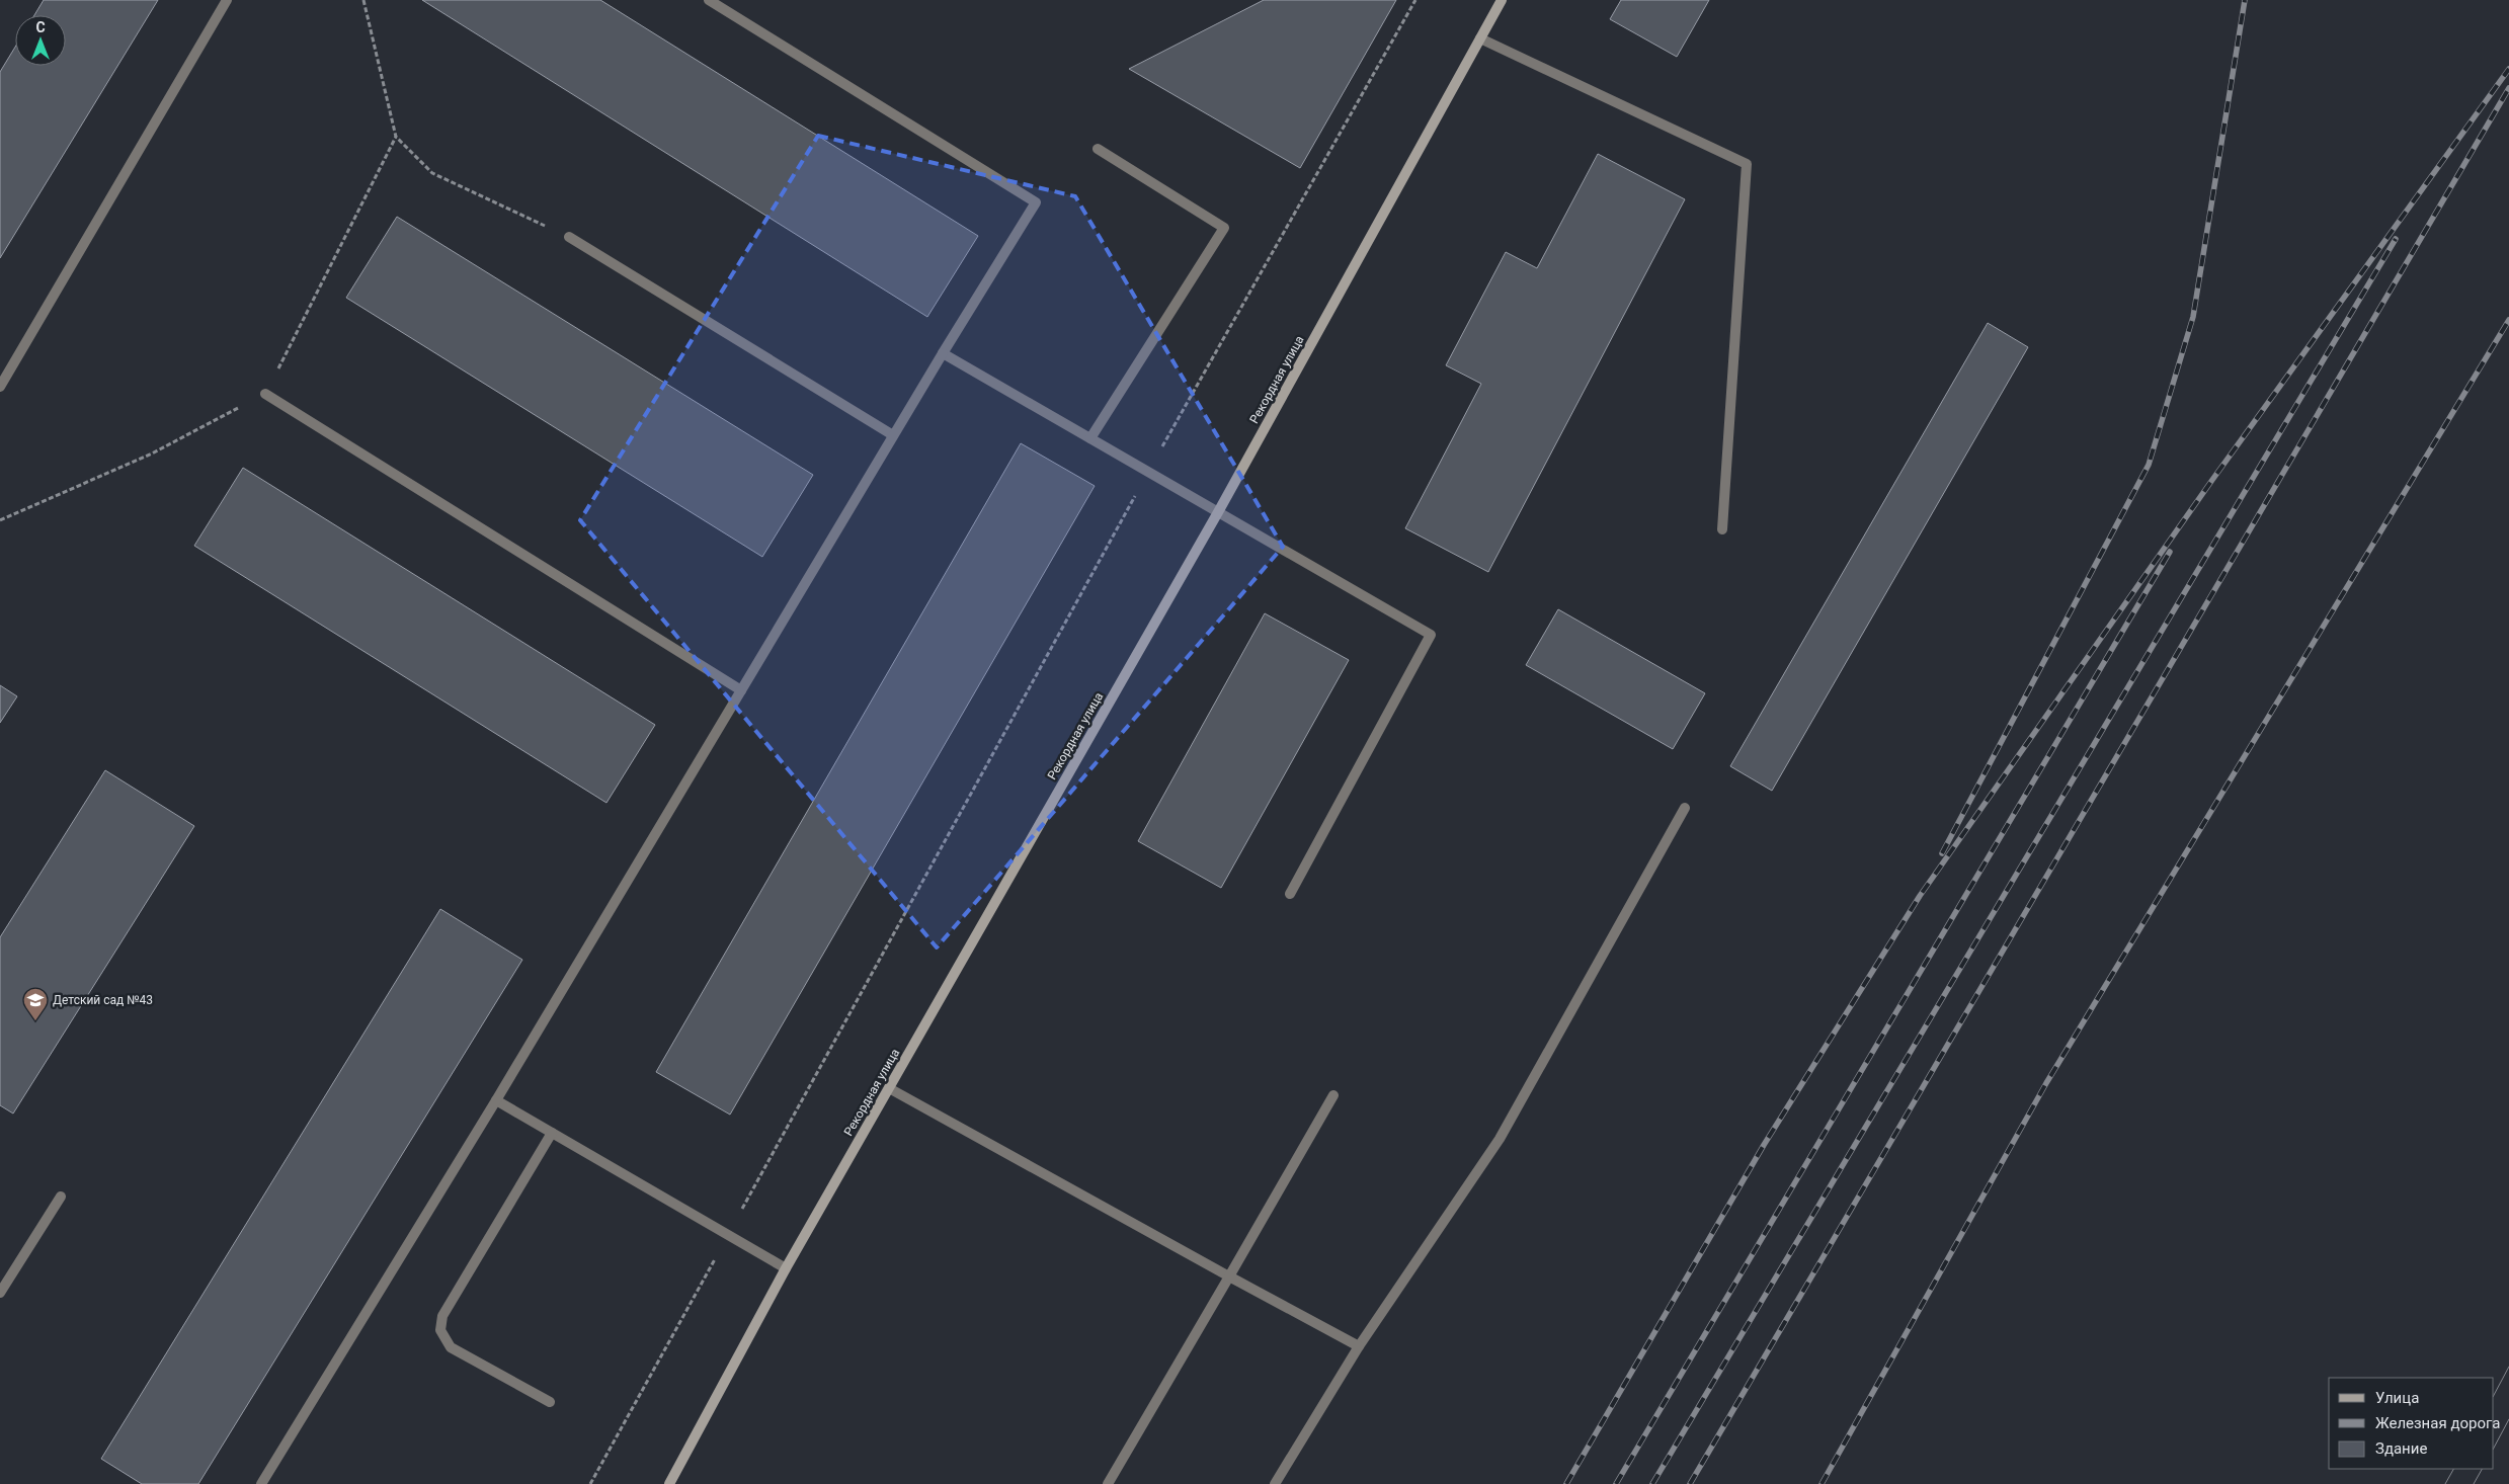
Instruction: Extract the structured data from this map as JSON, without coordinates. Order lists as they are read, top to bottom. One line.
{"streets":{"main road":["Рекордная улица"]},"places":{"school or university":["Детский сад №43"]},"legend":["Улица","Железная дорога","Здание"],"north":"top"}
